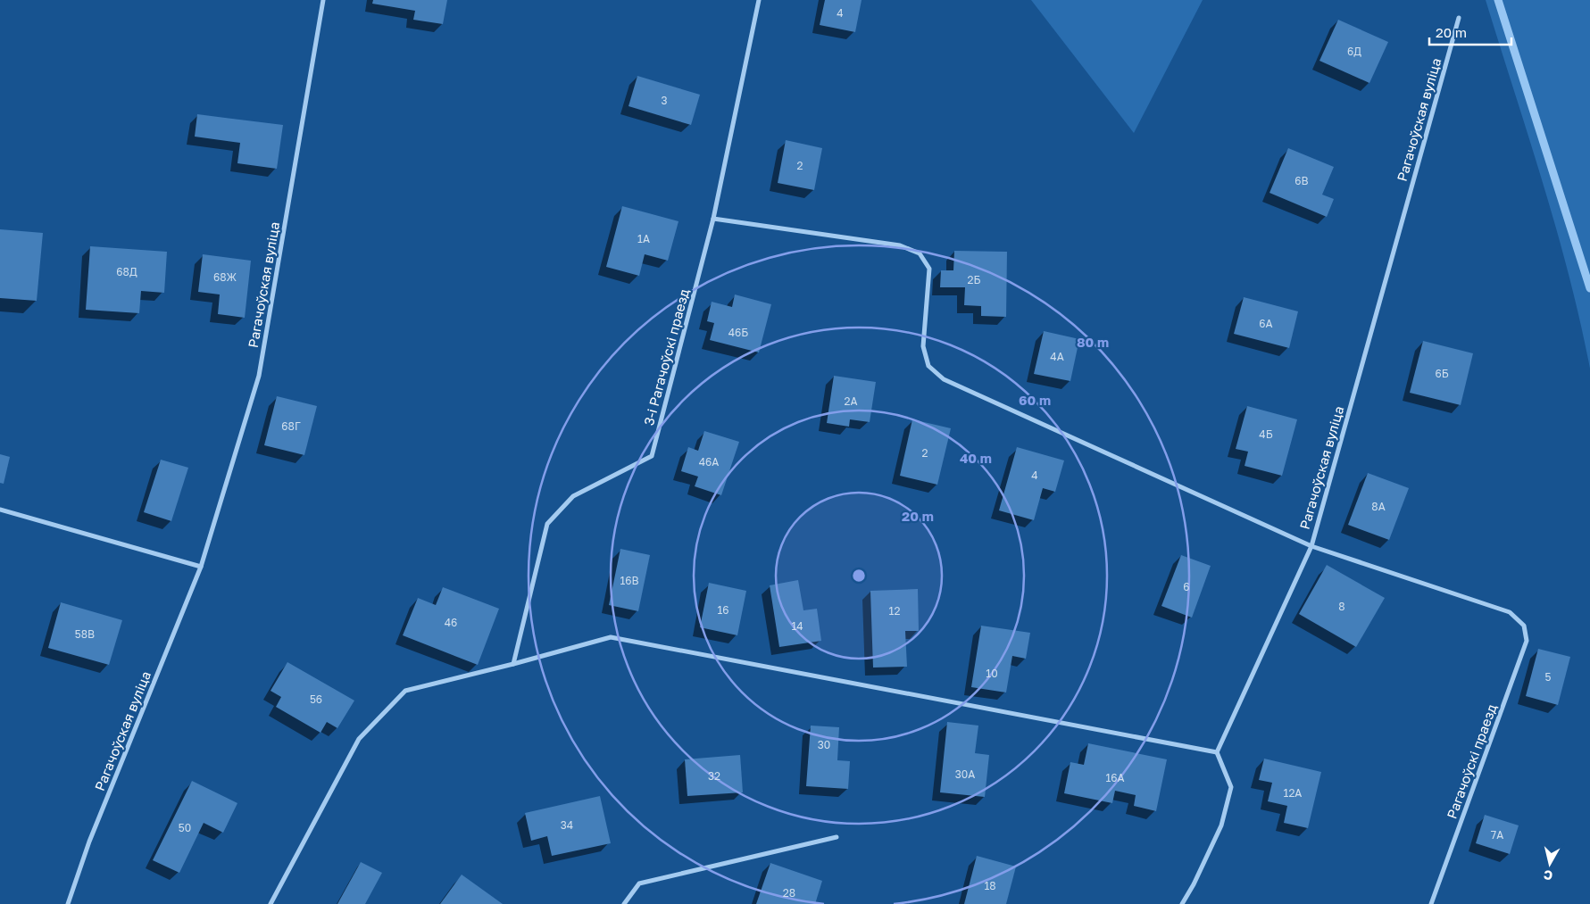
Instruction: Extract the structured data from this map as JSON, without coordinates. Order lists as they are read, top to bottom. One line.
{"streets":{"street":["Рагачоўская вуліца","3-і Рагачоўскі праезд","Рагачоўскі праезд"]},"crossings":[["Рагачоўская вуліца","Рагачоўскі праезд"]],"house_numbers":["4","6Д","3","2","6В","1А","68Д","68Ж","2Б","6А","46Б","4А","6Б","2А","68Г","4Б","2","46А","4","8А","16В","6","8","16","12","46","14","58В","10","5","56","30","30А","32","16А","12А","34","50","7А","18","28"],"scale_bar":"20 m","north":"bottom","rings":["80 m","60 m","40 m","20 m"]}
